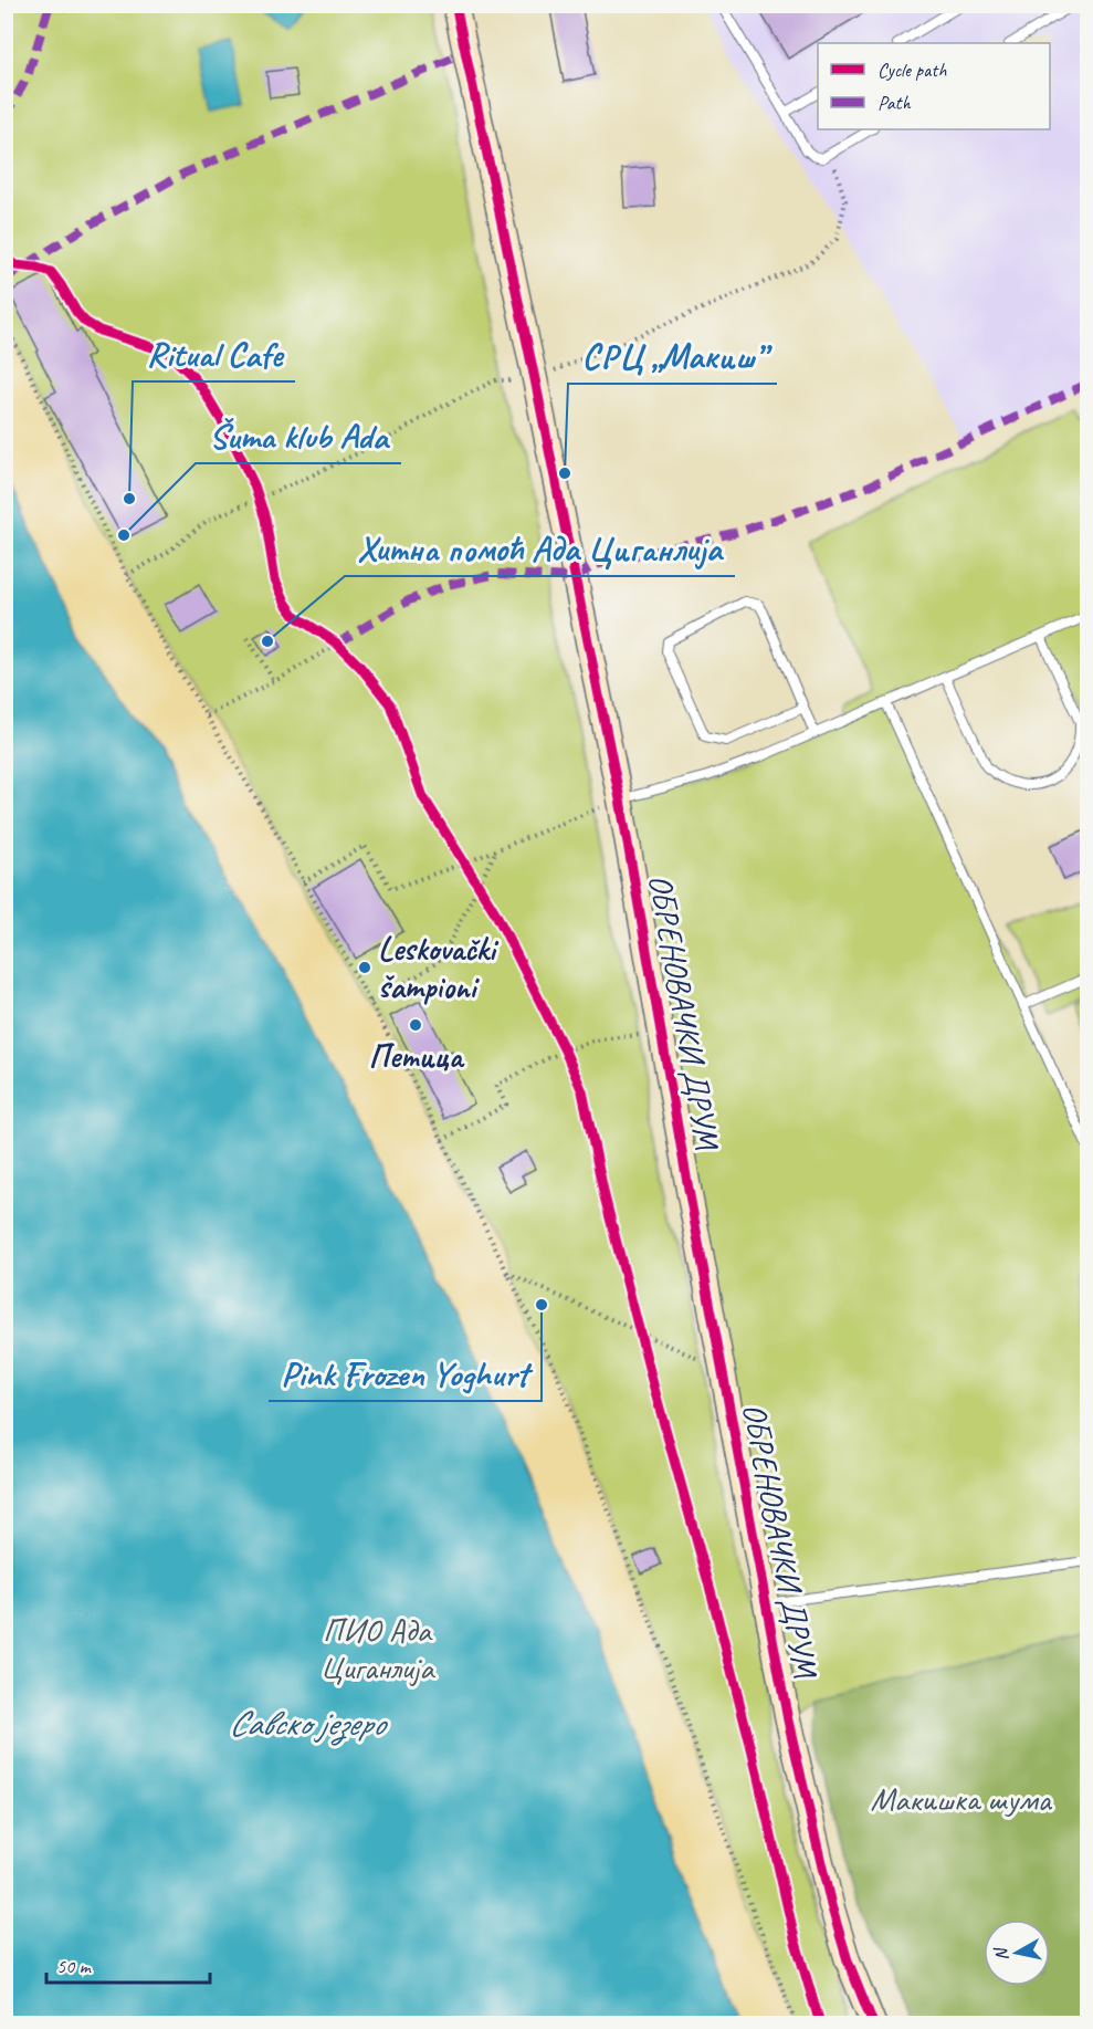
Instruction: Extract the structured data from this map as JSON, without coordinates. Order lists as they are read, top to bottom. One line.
{"streets":{"street":["ОБРЕНОВАЧКИ ДРУМ"]},"water":["Савско језеро"],"parks":["ПИО Ада Циганлија","Макишка шума"],"places":["СРЦ „Макиш”","Ritual Cafe","Šuma klub Ada","Хитна помоћ Ада Циганлија","Leskovački šampioni","Петица","Pink Frozen Yoghurt"],"legend":["Cycle path","Path"],"scale_bar":"50 m","north":"left"}
